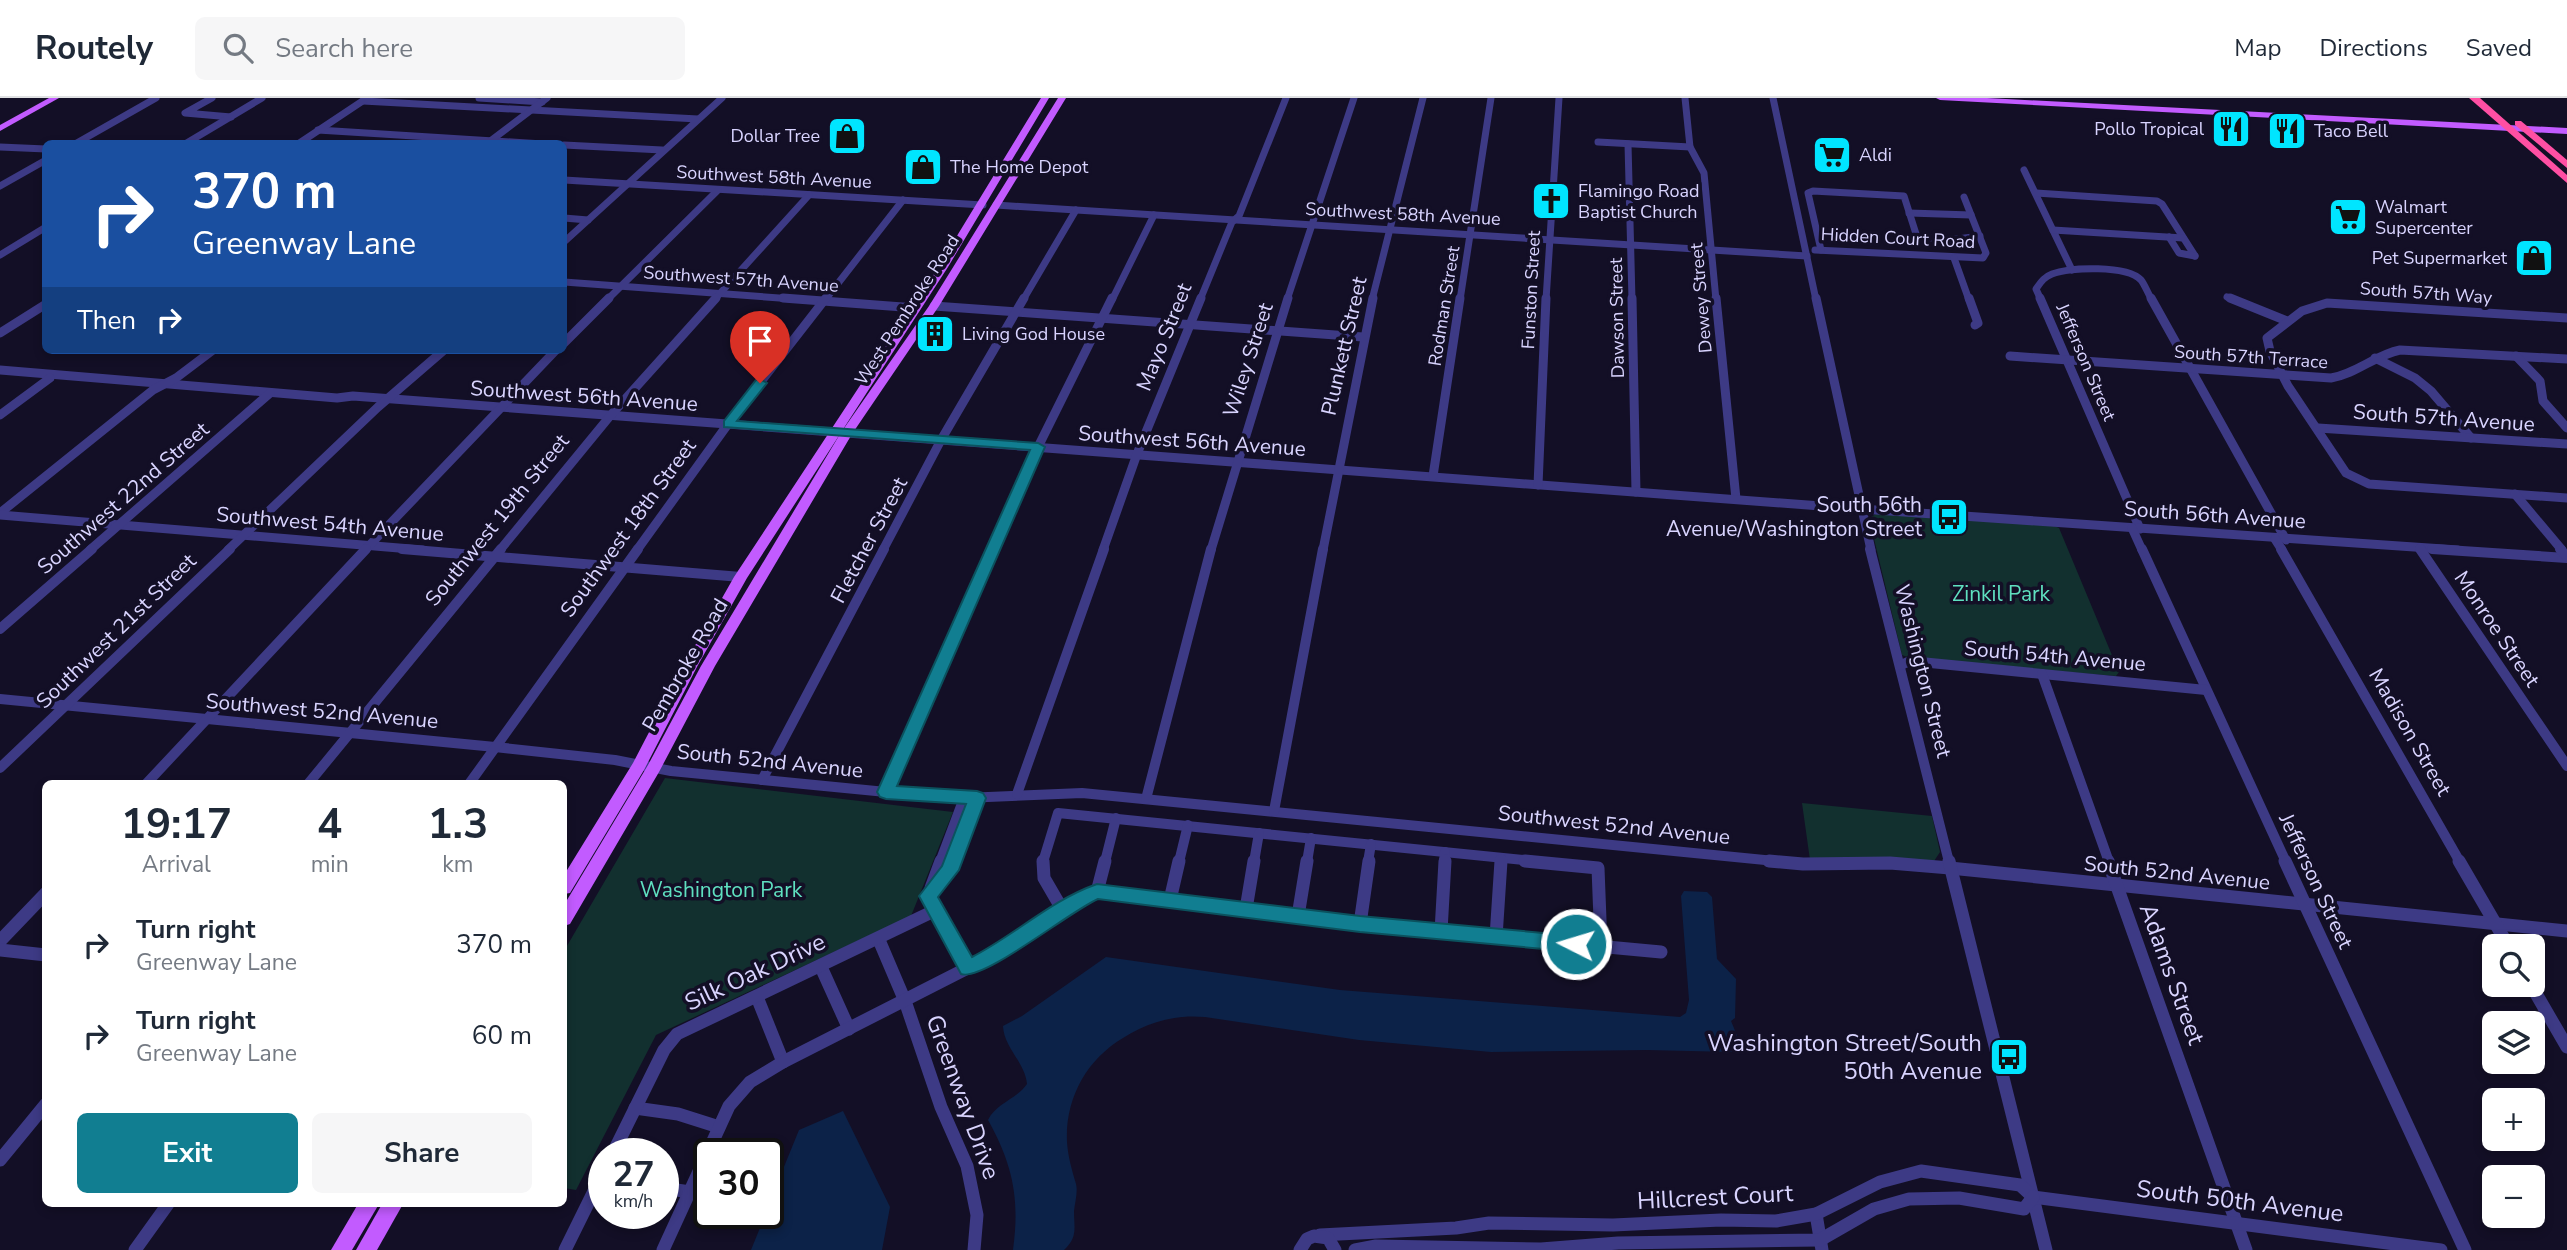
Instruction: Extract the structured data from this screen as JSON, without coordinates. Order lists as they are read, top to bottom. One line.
{"streets":{"main road":["West Pembroke Road","Pembroke Road"],"street":["Southwest 58th Avenue","Hidden Court Road","Southwest 57th Avenue","Funston Street","South 57th Way","Dewey Street","Rodman Street","Dawson Street","Mayo Street","Plunkett Street","South 57th Terrace","Wiley Street","Jefferson Street","Southwest 56th Avenue","South 57th Avenue","Southwest 22nd Street","South 56th Avenue","Southwest 19th Street","Southwest 54th Avenue","Southwest 18th Street","Fletcher Street","Monroe Street","Southwest 21st Street","South 54th Avenue","Washington Street","Southwest 52nd Avenue","Madison Street","South 52nd Avenue","Silk Oak Drive","Adams Street","Greenway Drive","Hillcrest Court","South 50th Avenue"]},"crossings":[["Southwest 58th Avenue","Hidden Court Road"],["Southwest 58th Avenue","Funston Street"],["Southwest 58th Avenue","Dewey Street"],["Southwest 58th Avenue","Rodman Street"],["Southwest 58th Avenue","West Pembroke Road"],["Southwest 58th Avenue","Dawson Street"],["Southwest 58th Avenue","Mayo Street"],["Southwest 58th Avenue","Plunkett Street"],["Southwest 58th Avenue","Wiley Street"],["Southwest 58th Avenue","Southwest 19th Street"],["Southwest 58th Avenue","Southwest 18th Street"],["Southwest 58th Avenue","Fletcher Street"],["Southwest 58th Avenue","Washington Street"],["Hidden Court Road","Washington Street"],["Southwest 57th Avenue","West Pembroke Road"],["Southwest 57th Avenue","Southwest 19th Street"],["Southwest 57th Avenue","Southwest 18th Street"],["Funston Street","Southwest 56th Avenue"],["Dewey Street","Southwest 56th Avenue"],["Rodman Street","Southwest 56th Avenue"],["West Pembroke Road","Southwest 56th Avenue"],["West Pembroke Road","Pembroke Road"],["Dawson Street","Southwest 56th Avenue"],["Mayo Street","Southwest 56th Avenue"],["Mayo Street","South 52nd Avenue"],["Plunkett Street","Southwest 56th Avenue"],["Plunkett Street","Southwest 52nd Avenue"],["Plunkett Street","South 52nd Avenue"],["South 57th Terrace","Jefferson Street"],["South 57th Terrace","Madison Street"],["Wiley Street","Southwest 56th Avenue"],["Wiley Street","South 52nd Avenue"],["Jefferson Street","South 56th Avenue"],["Jefferson Street","South 54th Avenue"],["Jefferson Street","Madison Street"],["Jefferson Street","South 52nd Avenue"],["Southwest 56th Avenue","Southwest 22nd Street"],["Southwest 56th Avenue","South 56th Avenue"],["Southwest 56th Avenue","Southwest 19th Street"],["Southwest 56th Avenue","Southwest 18th Street"],["Southwest 56th Avenue","Fletcher Street"],["Southwest 56th Avenue","Southwest 21st Street"],["Southwest 56th Avenue","Pembroke Road"],["Southwest 56th Avenue","Washington Street"],["Southwest 22nd Street","Southwest 54th Avenue"],["South 56th Avenue","Monroe Street"],["South 56th Avenue","Washington Street"],["South 56th Avenue","Madison Street"],["Southwest 19th Street","Southwest 54th Avenue"],["Southwest 19th Street","Southwest 52nd Avenue"],["Southwest 54th Avenue","Southwest 18th Street"],["Southwest 54th Avenue","Southwest 21st Street"],["Southwest 54th Avenue","Pembroke Road"],["Southwest 18th Street","Southwest 52nd Avenue"],["Fletcher Street","South 52nd Avenue"],["Southwest 21st Street","Southwest 52nd Avenue"],["South 54th Avenue","Washington Street"],["South 54th Avenue","Adams Street"],["Pembroke Road","Southwest 52nd Avenue"],["Pembroke Road","South 52nd Avenue"],["Washington Street","Southwest 52nd Avenue"],["Washington Street","South 52nd Avenue"],["Washington Street","Hillcrest Court"],["Washington Street","South 50th Avenue"],["Southwest 52nd Avenue","South 52nd Avenue"],["Madison Street","South 52nd Avenue"],["South 52nd Avenue","Adams Street"],["Silk Oak Drive","Greenway Drive"],["Adams Street","South 50th Avenue"],["Hillcrest Court","South 50th Avenue"]],"parks":["Zinkil Park","Washington Park"],"places":{"restaurant":["Pollo Tropical","Taco Bell"],"shop":["Dollar Tree","The Home Depot","Pet Supermarket"],"supermarket":["Aldi","Walmart Supercenter"],"church":["Flamingo Road Baptist Church"],"building":["Living God House"],"bus stop":["South 56th Avenue/Washington Street","Washington Street/South 50th Avenue"]},"page":{"header":"Routely","search":"Search here","nav":["Map","Directions","Saved"],"turn":["370 m","Greenway Lane"],"then":"Then","eta":["19:17","Arrival","4","min","1.3","km"],"list":[{"name":"Turn right","note":"Greenway Lane","value":"370 m"},{"name":"Turn right","note":"Greenway Lane","value":"60 m"}],"map_buttons":["+","−"],"buttons":["Exit","Share"],"speed":"27 km/h","limit":"30"}}
